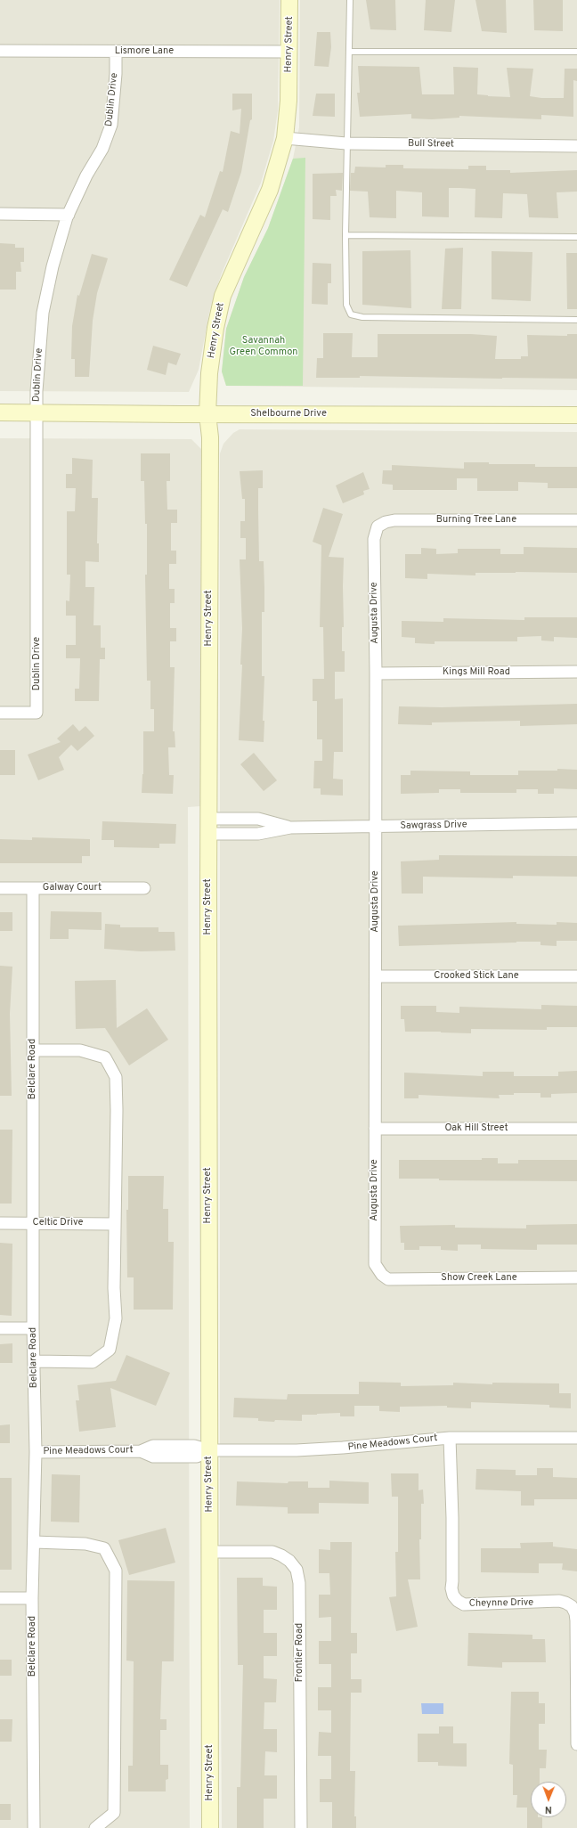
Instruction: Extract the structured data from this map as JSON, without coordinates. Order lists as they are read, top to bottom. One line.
{"streets":{"street":["Henry Street","Lismore Lane","Dublin Drive","Bull Street","Shelbourne Drive","Burning Tree Lane","Augusta Drive","Kings Mill Road","Sawgrass Drive","Galway Court","Crooked Stick Lane","Belclare Road","Oak Hill Street","Celtic Drive","Show Creek Lane","Pine Meadows Court","Cheynne Drive","Frontier Road"]},"crossings":[["Henry Street","Lismore Lane"],["Henry Street","Bull Street"],["Henry Street","Shelbourne Drive"],["Henry Street","Sawgrass Drive"],["Henry Street","Pine Meadows Court"],["Henry Street","Frontier Road"],["Lismore Lane","Dublin Drive"],["Dublin Drive","Shelbourne Drive"],["Burning Tree Lane","Augusta Drive"],["Augusta Drive","Kings Mill Road"],["Augusta Drive","Sawgrass Drive"],["Augusta Drive","Crooked Stick Lane"],["Augusta Drive","Oak Hill Street"],["Augusta Drive","Show Creek Lane"],["Galway Court","Belclare Road"],["Belclare Road","Celtic Drive"],["Belclare Road","Pine Meadows Court"],["Pine Meadows Court","Cheynne Drive"]],"parks":["Savannah Green Common"],"north":"bottom"}
